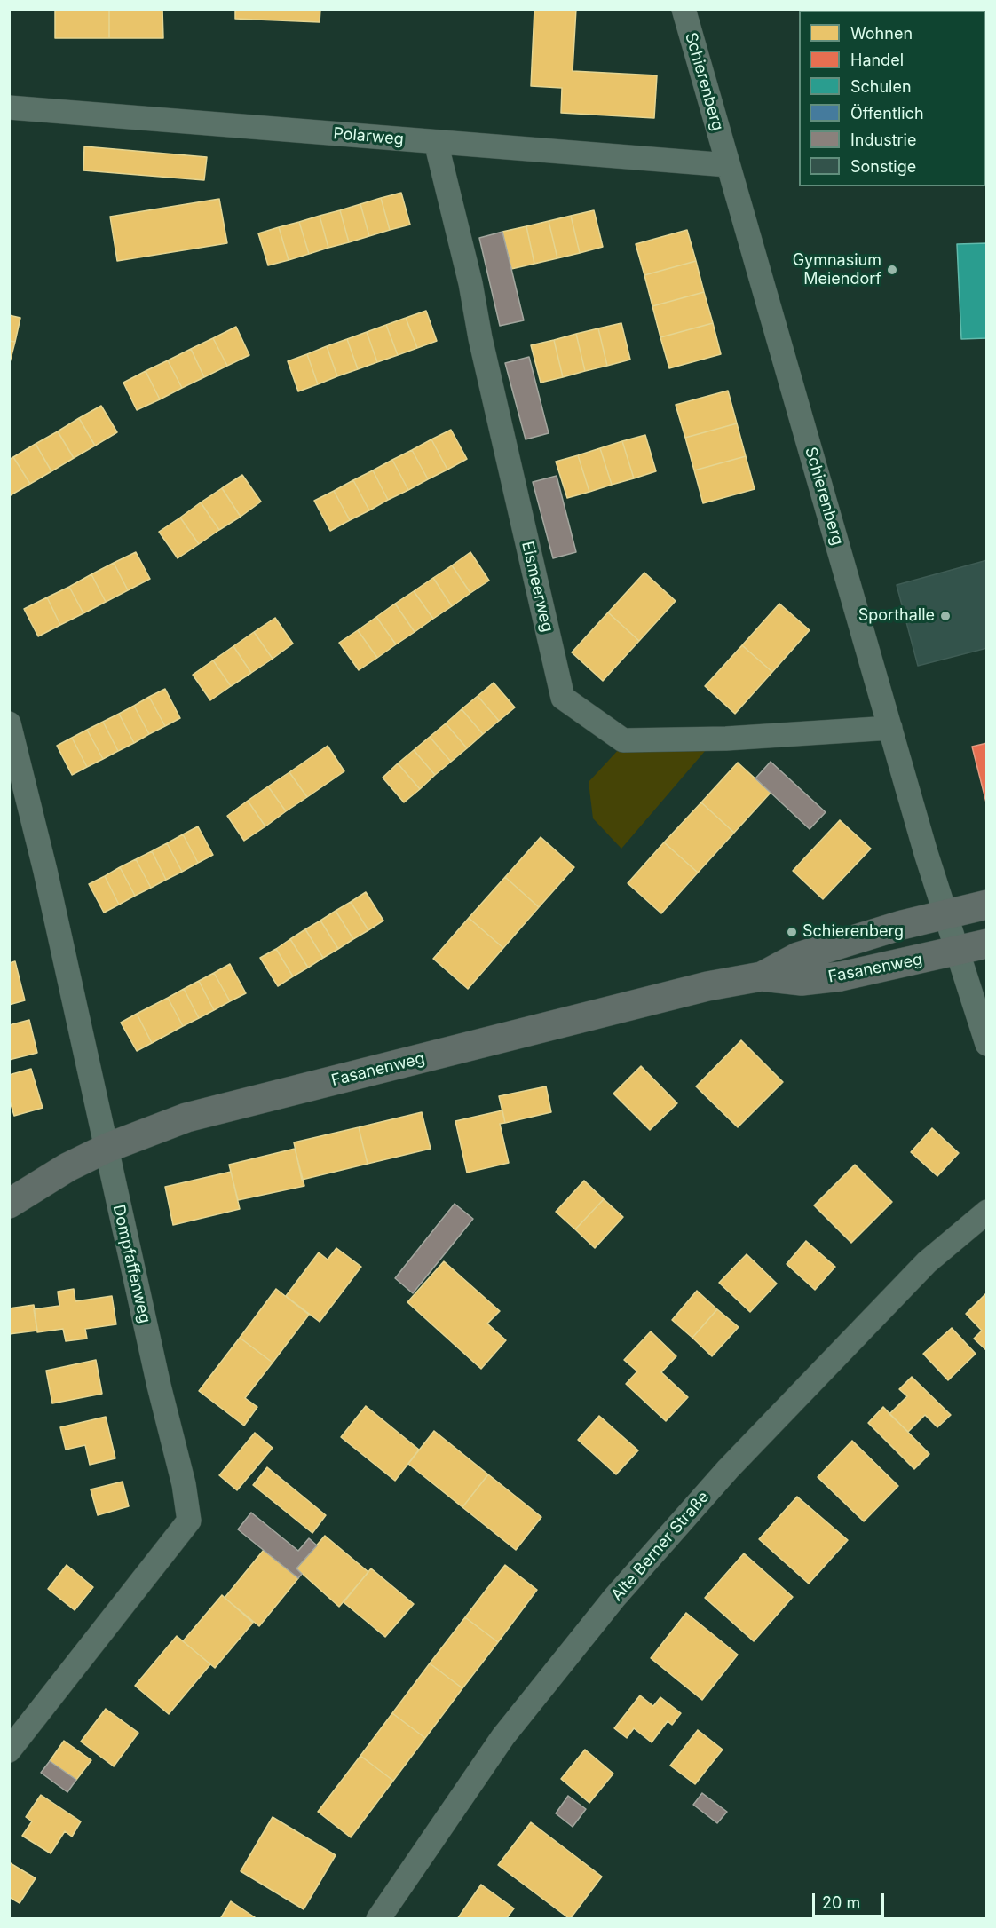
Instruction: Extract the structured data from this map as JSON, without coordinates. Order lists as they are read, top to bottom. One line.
{"streets":{"main road":["Fasanenweg"],"street":["Schierenberg","Polarweg","Eismeerweg","Dompfaffenweg","Alte Berner Straße"]},"crossings":[["Schierenberg","Polarweg"],["Schierenberg","Eismeerweg"],["Schierenberg","Fasanenweg"],["Polarweg","Eismeerweg"],["Fasanenweg","Dompfaffenweg"]],"places":["Gymnasium Meiendorf","Sporthalle","Schierenberg"],"legend":["Wohnen","Handel","Schulen","Öffentlich","Industrie","Sonstige"],"scale_bar":"20 m"}
